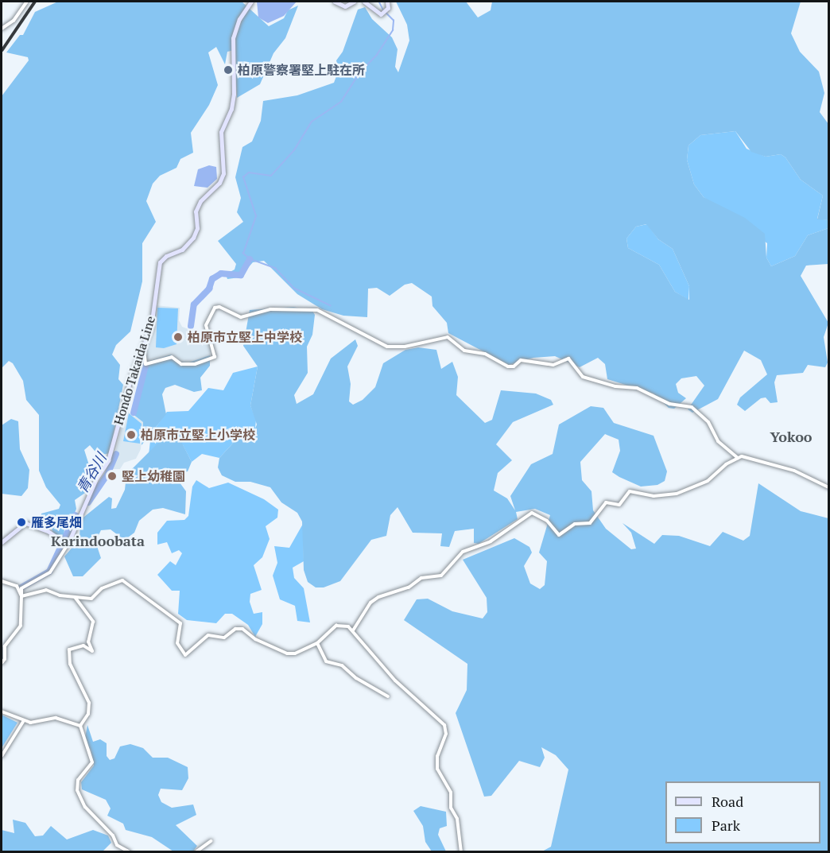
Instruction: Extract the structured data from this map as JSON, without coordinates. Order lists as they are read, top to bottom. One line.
{"streets":{"main road":["Hondo Takaida Line"]},"districts":["Yokoo","Karindoobata"],"water":["青谷川"],"places":["柏原警察署堅上駐在所","柏原市立堅上中学校","柏原市立堅上小学校","堅上幼稚園","雁多尾畑"],"legend":["Road","Park"]}
